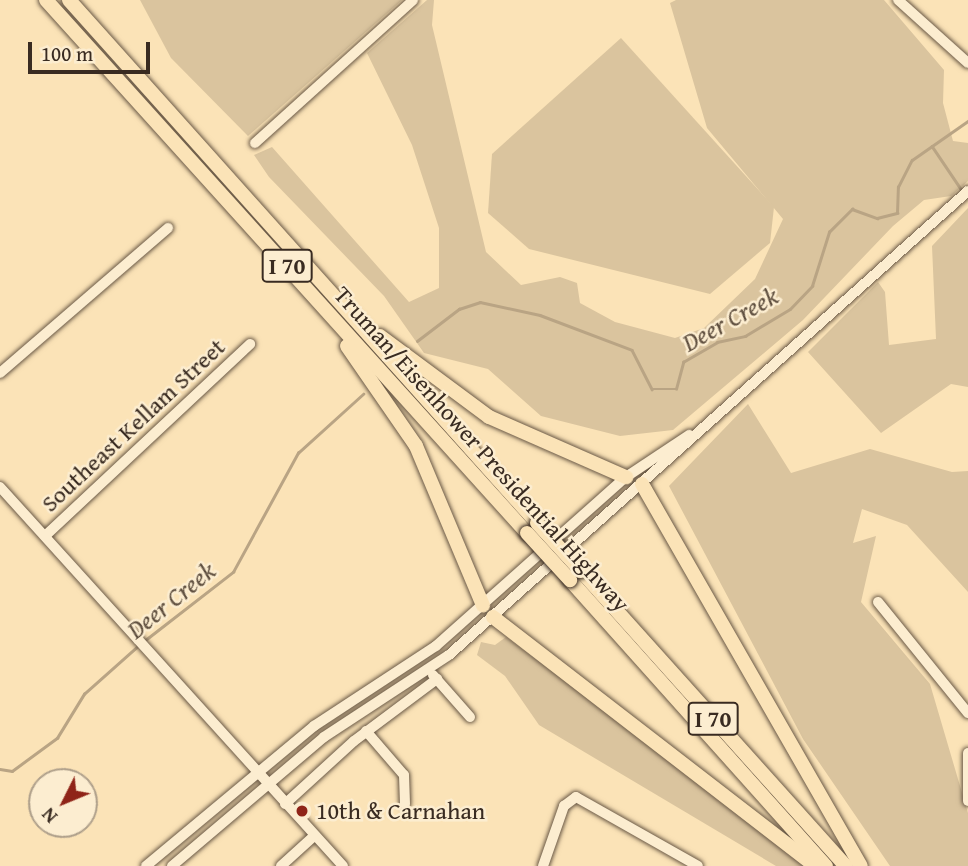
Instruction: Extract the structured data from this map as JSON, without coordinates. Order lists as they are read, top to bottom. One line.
{"streets":{"highway":["I 70","Truman/Eisenhower Presidential Highway"],"street":["Southeast Kellam Street"]},"water":["Deer Creek"],"places":["10th & Carnahan"],"scale_bar":"100 m","north":"bottom left"}
